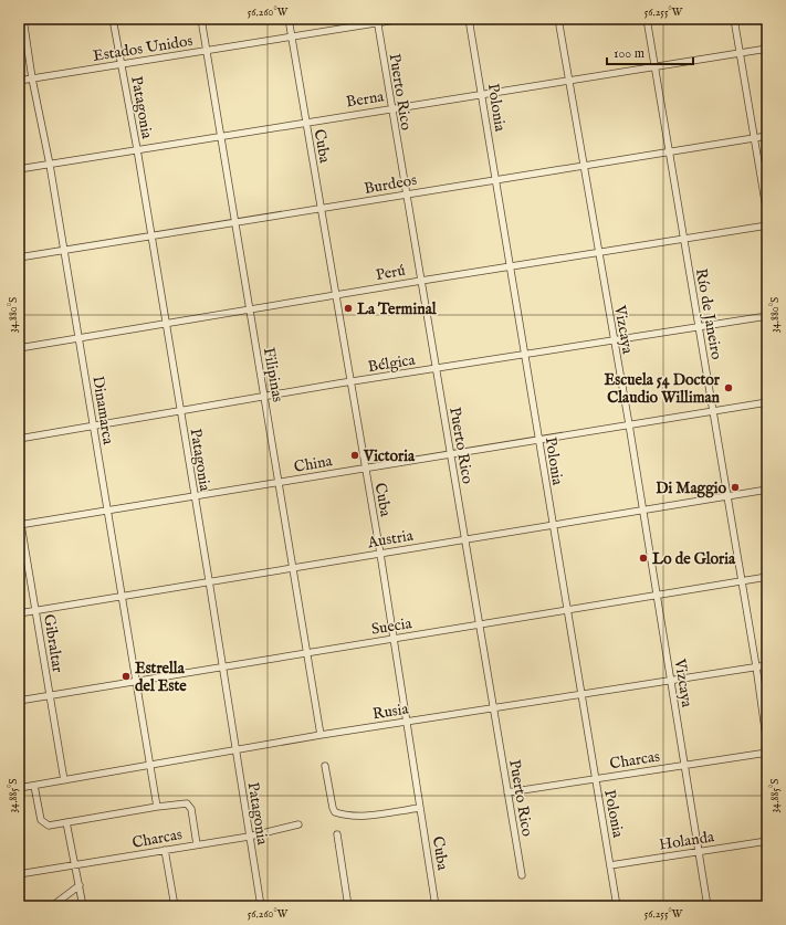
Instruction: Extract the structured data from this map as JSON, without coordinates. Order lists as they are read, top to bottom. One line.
{"streets":{"street":["Estados Unidos","Puerto Rico","Berna","Patagonia","Polonia","Cuba","Burdeos","Perú","Río de Janeiro","Vizcaya","Bélgica","Filipinas","Dinamarca","China","Austria","Suecia","Gibraltar","Rusia","Charcas","Holanda"]},"crossings":[["Estados Unidos","Puerto Rico"],["Estados Unidos","Patagonia"],["Estados Unidos","Cuba"],["Estados Unidos","Filipinas"],["Estados Unidos","Dinamarca"],["Puerto Rico","Berna"],["Puerto Rico","Burdeos"],["Puerto Rico","Perú"],["Puerto Rico","Bélgica"],["Puerto Rico","China"],["Puerto Rico","Austria"],["Puerto Rico","Suecia"],["Puerto Rico","Rusia"],["Puerto Rico","Charcas"],["Berna","Patagonia"],["Berna","Polonia"],["Berna","Cuba"],["Berna","Río de Janeiro"],["Berna","Vizcaya"],["Berna","Filipinas"],["Berna","Dinamarca"],["Patagonia","Burdeos"],["Patagonia","Perú"],["Patagonia","Bélgica"],["Patagonia","China"],["Patagonia","Austria"],["Patagonia","Suecia"],["Patagonia","Rusia"],["Patagonia","Charcas"],["Polonia","Burdeos"],["Polonia","Perú"],["Polonia","Bélgica"],["Polonia","China"],["Polonia","Austria"],["Polonia","Suecia"],["Polonia","Rusia"],["Polonia","Charcas"],["Polonia","Holanda"],["Cuba","Burdeos"],["Cuba","Perú"],["Cuba","Bélgica"],["Cuba","China"],["Cuba","Austria"],["Cuba","Suecia"],["Cuba","Rusia"],["Burdeos","Río de Janeiro"],["Burdeos","Vizcaya"],["Burdeos","Filipinas"],["Burdeos","Dinamarca"],["Perú","Río de Janeiro"],["Perú","Vizcaya"],["Perú","Filipinas"],["Perú","Dinamarca"],["Río de Janeiro","Bélgica"],["Río de Janeiro","China"],["Río de Janeiro","Austria"],["Río de Janeiro","Suecia"],["Río de Janeiro","Rusia"],["Vizcaya","Bélgica"],["Vizcaya","China"],["Vizcaya","Austria"],["Vizcaya","Suecia"],["Vizcaya","Rusia"],["Vizcaya","Charcas"],["Vizcaya","Holanda"],["Bélgica","Filipinas"],["Bélgica","Dinamarca"],["Filipinas","China"],["Filipinas","Austria"],["Filipinas","Suecia"],["Filipinas","Rusia"],["Dinamarca","China"],["Dinamarca","Austria"],["Dinamarca","Suecia"],["Dinamarca","Rusia"],["China","Gibraltar"],["Austria","Gibraltar"],["Suecia","Gibraltar"],["Gibraltar","Rusia"]],"places":["La Terminal","Escuela 54 Doctor Claudio Williman","Victoria","Di Maggio","Lo de Gloria","Estrella del Este"],"scale_bar":"100 m","coordinates":["56.260°W","56.255°W","34.880°S","34.885°S"]}
